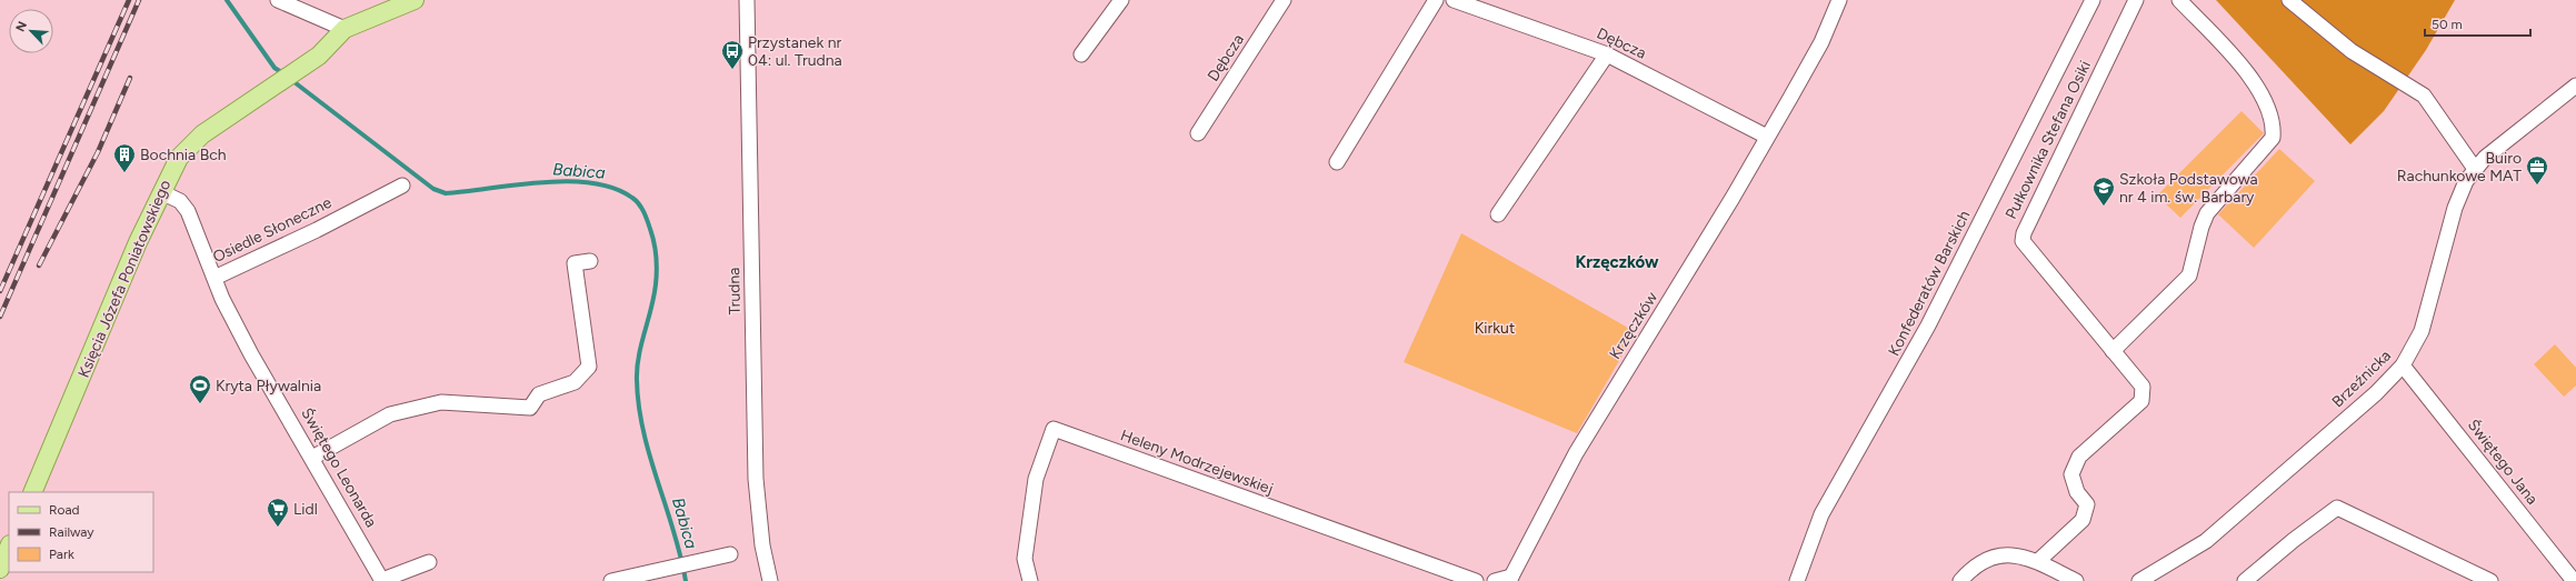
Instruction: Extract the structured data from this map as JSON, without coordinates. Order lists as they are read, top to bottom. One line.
{"streets":{"main road":["Księcia Józefa Poniatowskiego"],"street":["Dębcza","Pułkownika Stefana Osiki","Osiedle Słoneczne","Konfederatów Barskich","Trudna","Krzęczków","Brzeźnicka","Heleny Modrzejewskiej","Świętego Jana","Świętego Leonarda"]},"crossings":[["Dębcza","Krzęczków"],["Osiedle Słoneczne","Świętego Leonarda"],["Księcia Józefa Poniatowskiego","Świętego Leonarda"],["Brzeźnicka","Świętego Jana"]],"districts":["Krzęczków"],"water":["Babica"],"parks":["Kirkut"],"places":{"bus stop":["Przystanek nr 04: ul. Trudna"],"building":["Bochnia Bch"],"office":["Buiro Rachunkowe MAT"],"school or university":["Szkoła Podstawowa nr 4 im. św. Barbary"],"sports":["Kryta Pływalnia"],"supermarket":["Lidl"]},"legend":["Road","Railway","Park"],"scale_bar":"50 m","north":"top left"}
